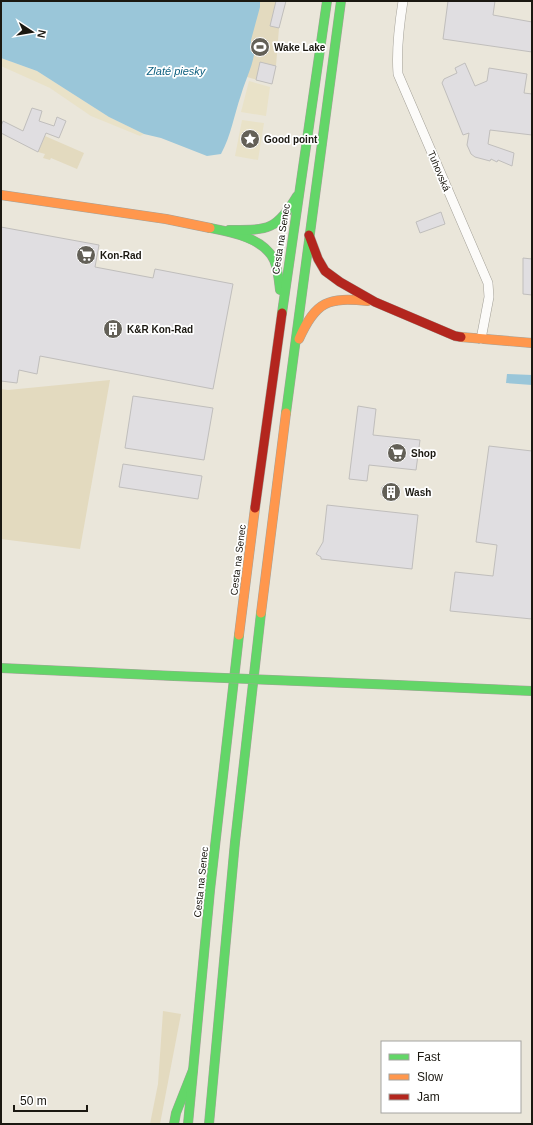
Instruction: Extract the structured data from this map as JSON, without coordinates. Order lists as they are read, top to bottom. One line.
{"streets":{"main road":["Cesta na Senec"],"street":["Tuhovská"]},"water":["Zlaté piesky"],"places":{"sports":["Wake Lake"],"place":["Good point"],"supermarket":["Kon-Rad","Shop"],"building":["K&R Kon-Rad","Wash"]},"legend":["Fast","Slow","Jam"],"scale_bar":"50 m","north":"right"}
